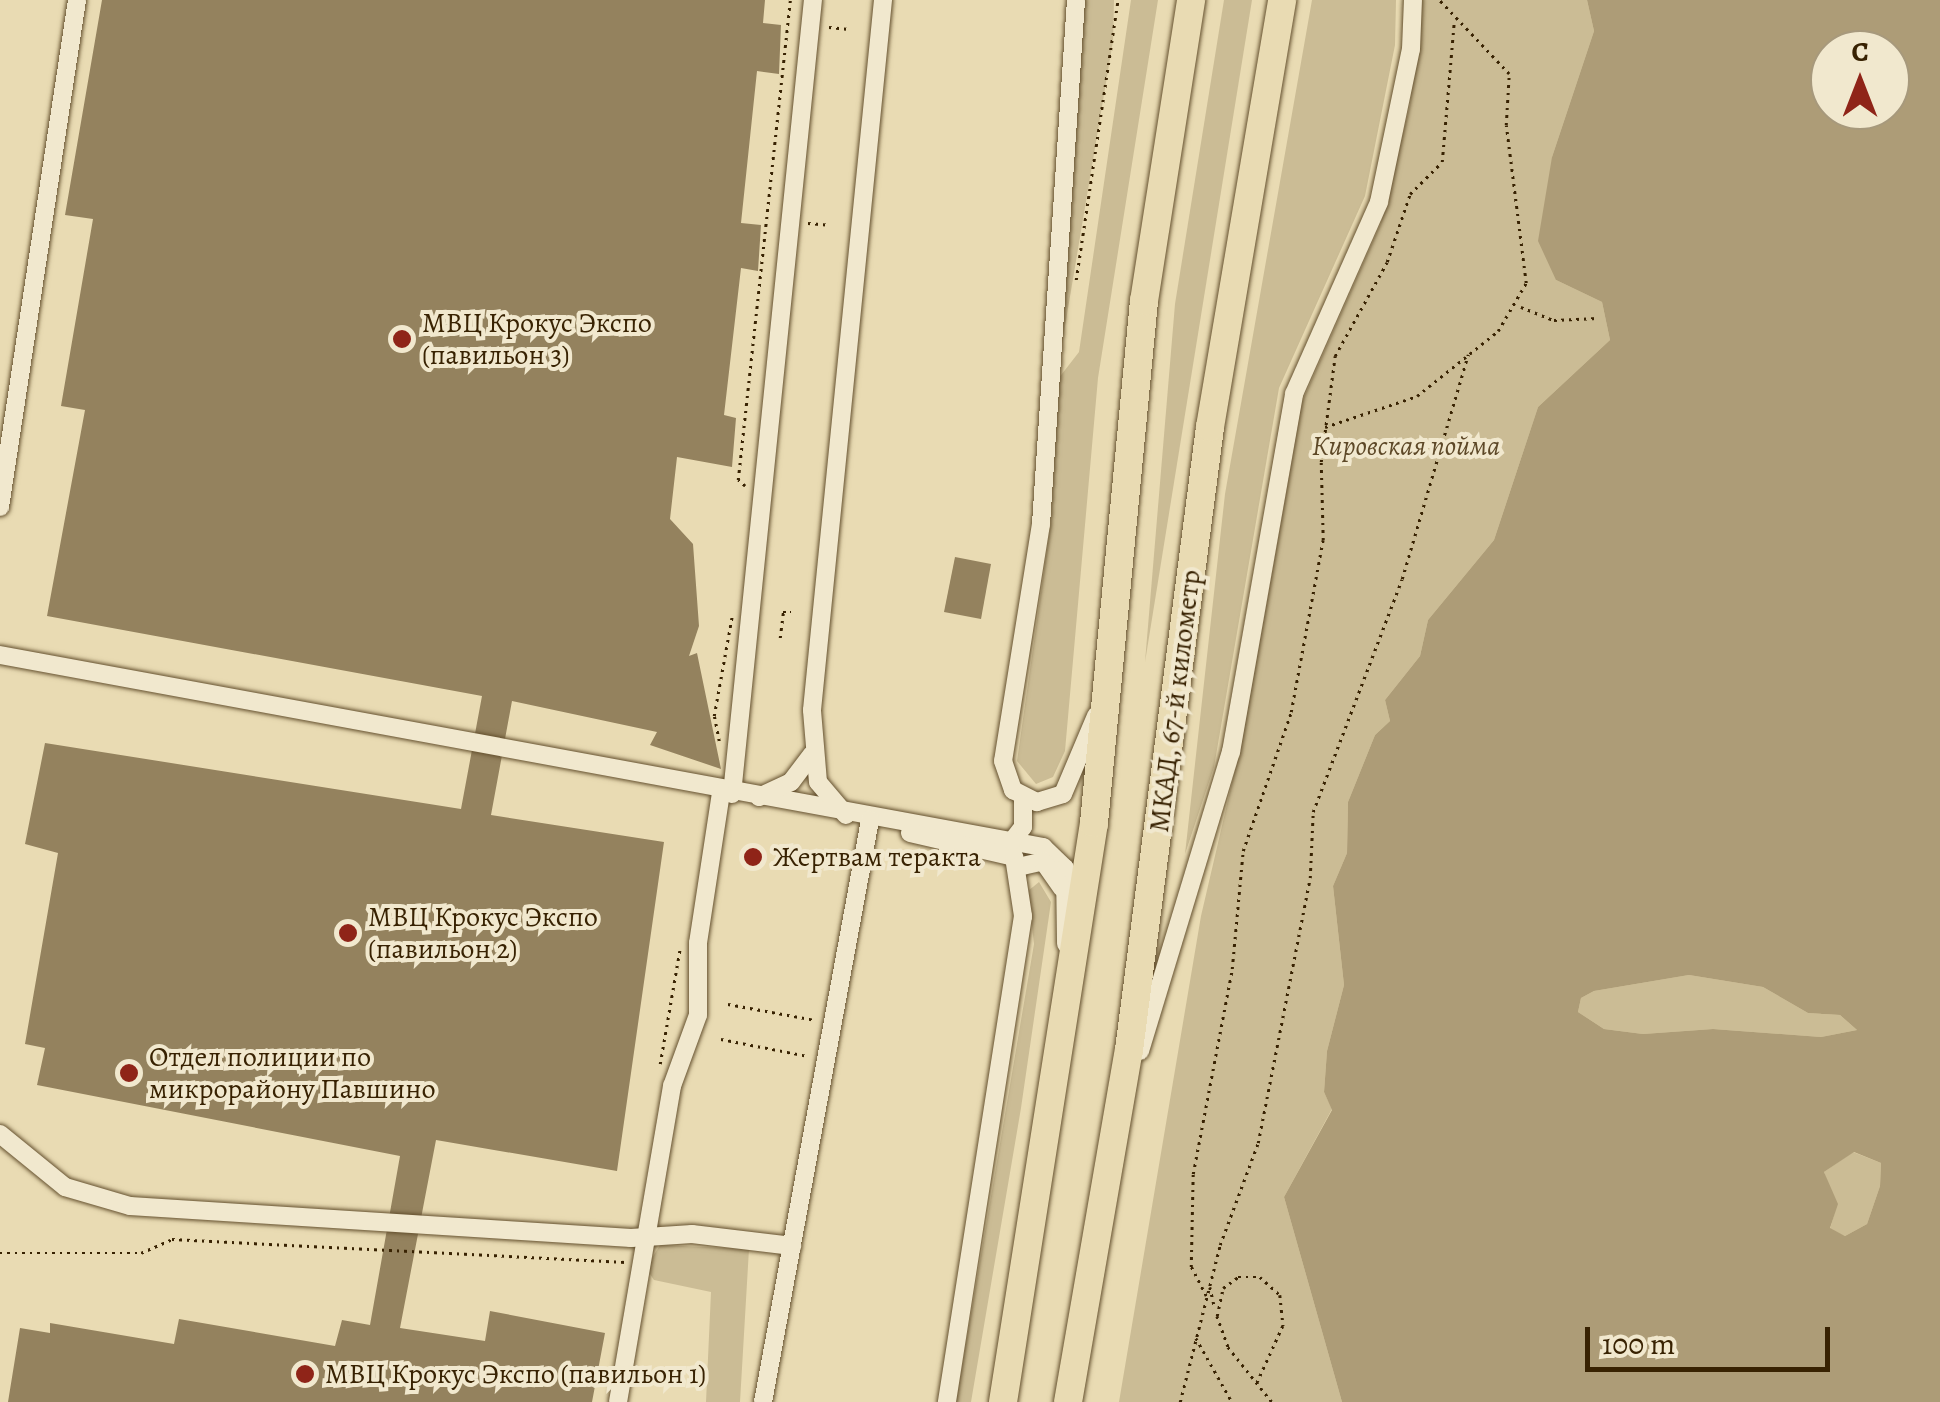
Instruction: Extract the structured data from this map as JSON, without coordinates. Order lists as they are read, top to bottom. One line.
{"streets":{"highway":["МКАД, 67-й километр"]},"parks":["Кировская пойма"],"places":["МВЦ Крокус Экспо (павильон 3)","Жертвам теракта","МВЦ Крокус Экспо (павильон 2)","Отдел полиции по микрорайону Павшино","МВЦ Крокус Экспо (павильон 1)"],"scale_bar":"100 m","north":"top"}
